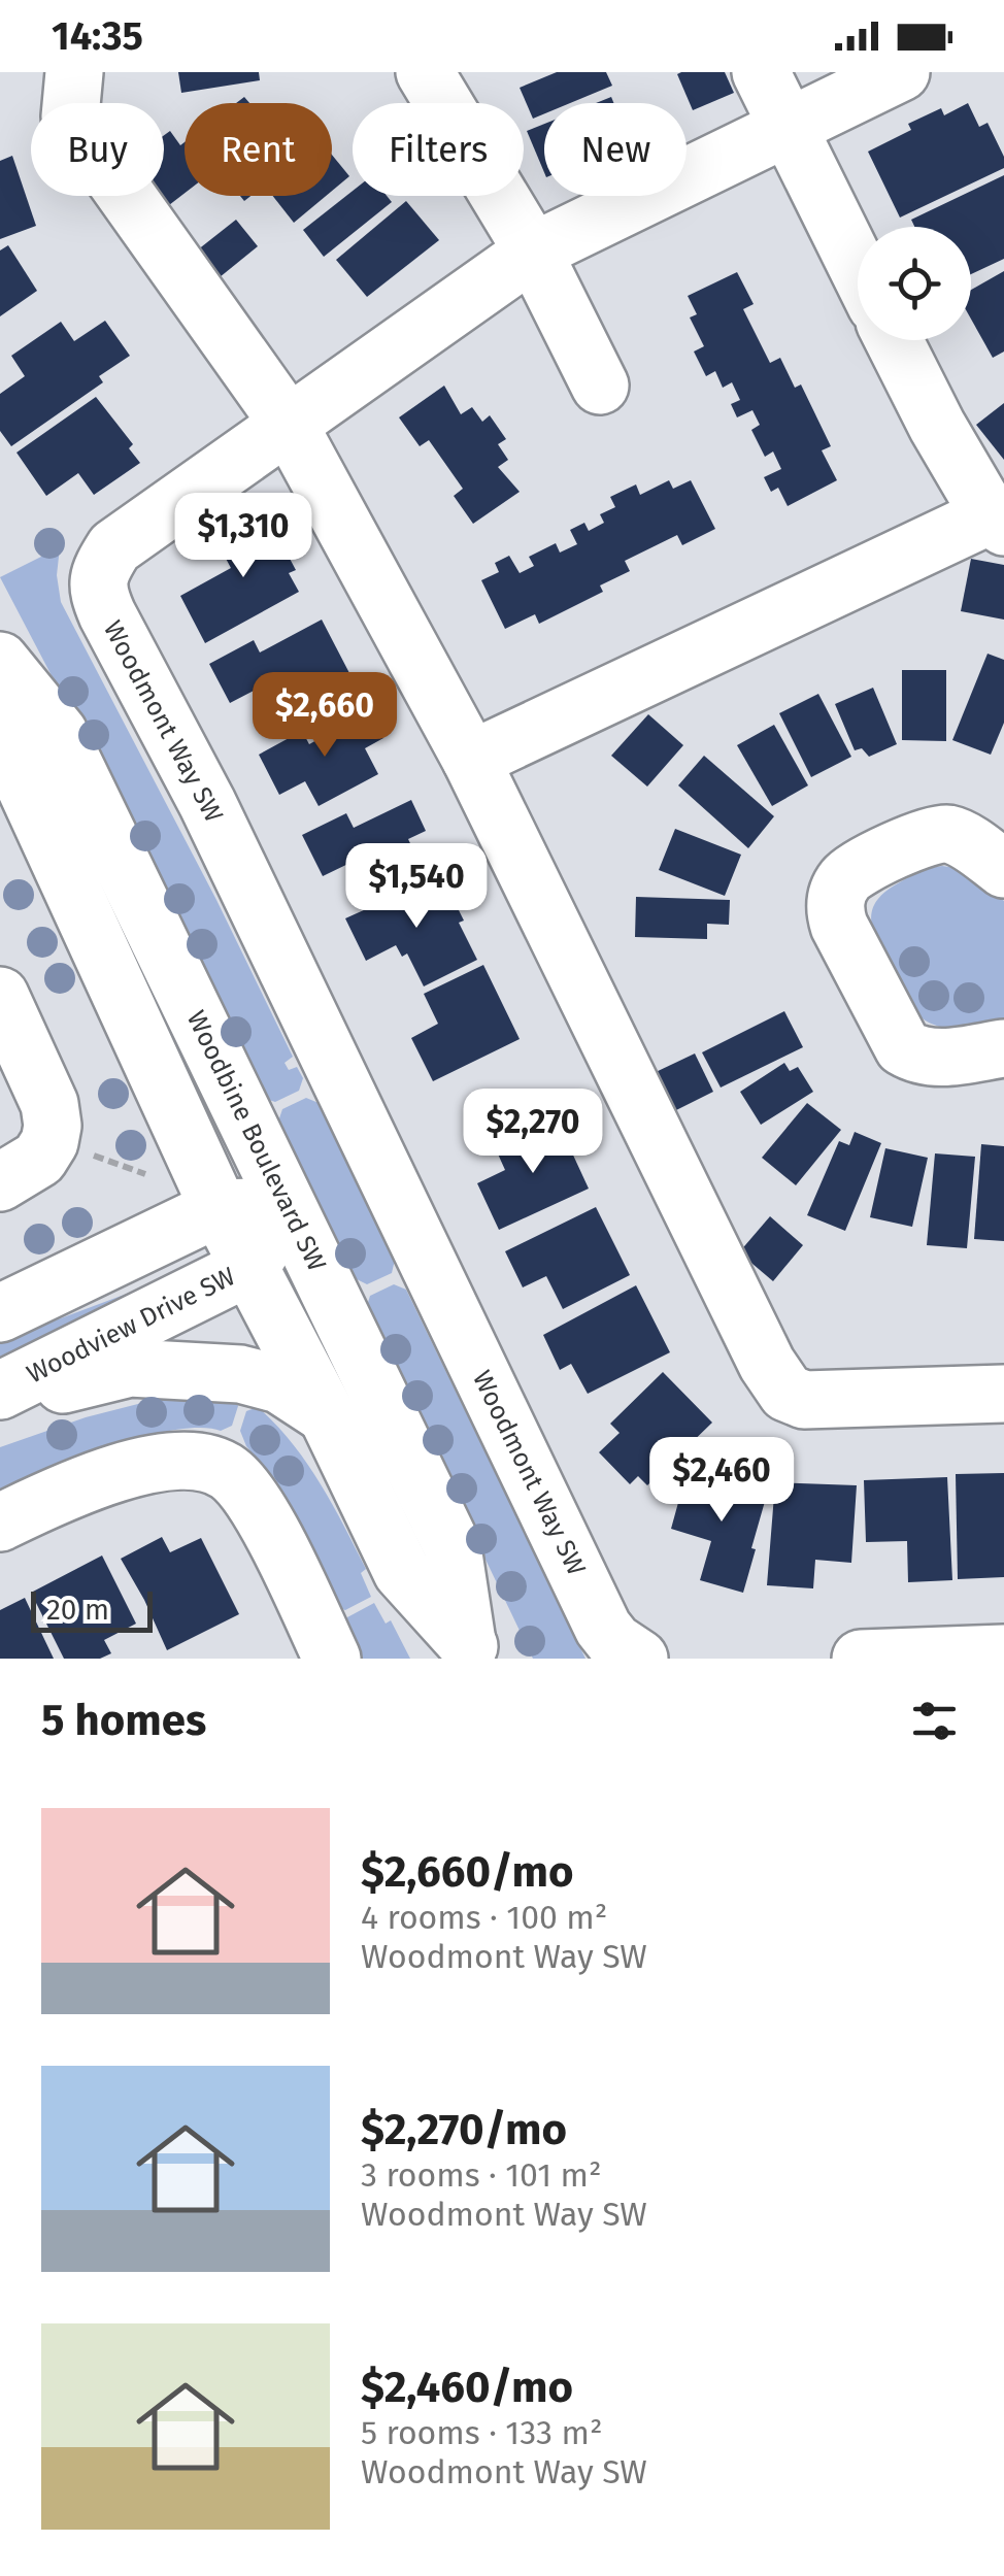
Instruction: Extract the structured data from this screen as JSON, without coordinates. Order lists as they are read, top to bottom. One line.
{"streets":{"street":["Woodmont Way SW","Woodbine Boulevard SW","Woodview Drive SW"]},"crossings":[["Woodbine Boulevard SW","Woodview Drive SW"]],"scale_bar":"20 m","page":{"status":"14:35","chip":["Buy","Rent","Filters","New"],"price":["$1,310","$2,660","$1,540","$2,270","$2,460"],"scale":"20 m","heading":"5 homes","list":[{"name":"$2,660/mo","note":"4 rooms · 100 m² · Woodmont Way SW"},{"name":"$2,270/mo","note":"3 rooms · 101 m² · Woodmont Way SW"},{"name":"$2,460/mo","note":"5 rooms · 133 m² · Woodmont Way SW"}]}}
